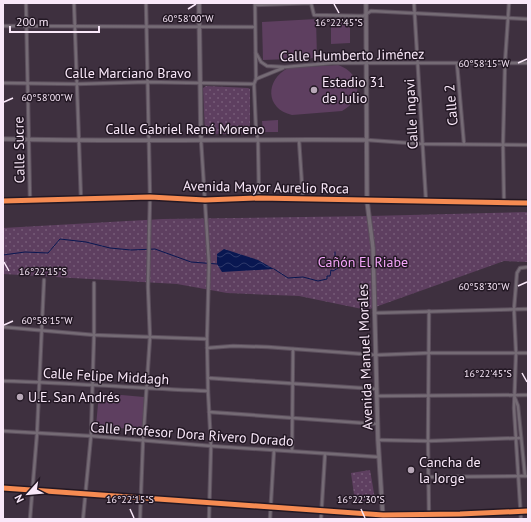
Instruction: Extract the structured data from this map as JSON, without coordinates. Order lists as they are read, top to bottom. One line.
{"streets":{"street":["Calle Humberto Jiménez","Calle Marciano Bravo","Calle 2","Calle Ingavi","Calle Gabriel René Moreno","Calle Sucre","Avenida Mayor Aurelio Roca","Avenida Manuel Morales","Calle Felipe Middagh","Calle Profesor Dora Rivero Dorado"]},"crossings":[["Calle Humberto Jiménez","Calle 2"],["Calle Humberto Jiménez","Calle Ingavi"],["Calle Humberto Jiménez","Avenida Manuel Morales"],["Calle Marciano Bravo","Calle Sucre"],["Calle Ingavi","Avenida Mayor Aurelio Roca"],["Calle Gabriel René Moreno","Calle Sucre"],["Calle Gabriel René Moreno","Avenida Manuel Morales"],["Calle Sucre","Avenida Mayor Aurelio Roca"],["Avenida Mayor Aurelio Roca","Avenida Manuel Morales"],["Avenida Manuel Morales","Calle Profesor Dora Rivero Dorado"]],"parks":["Cañón El Riabe"],"places":["Estadio 31 de Julio","U.E. San Andrés","Cancha de la Jorge"],"scale_bar":"200 m","north":"bottom left","coordinates":["60°58'00\"W","16°22'45\"S","60°58'15\"W","16°22'15\"S","60°58'30\"W","16°22'30\"S"]}
